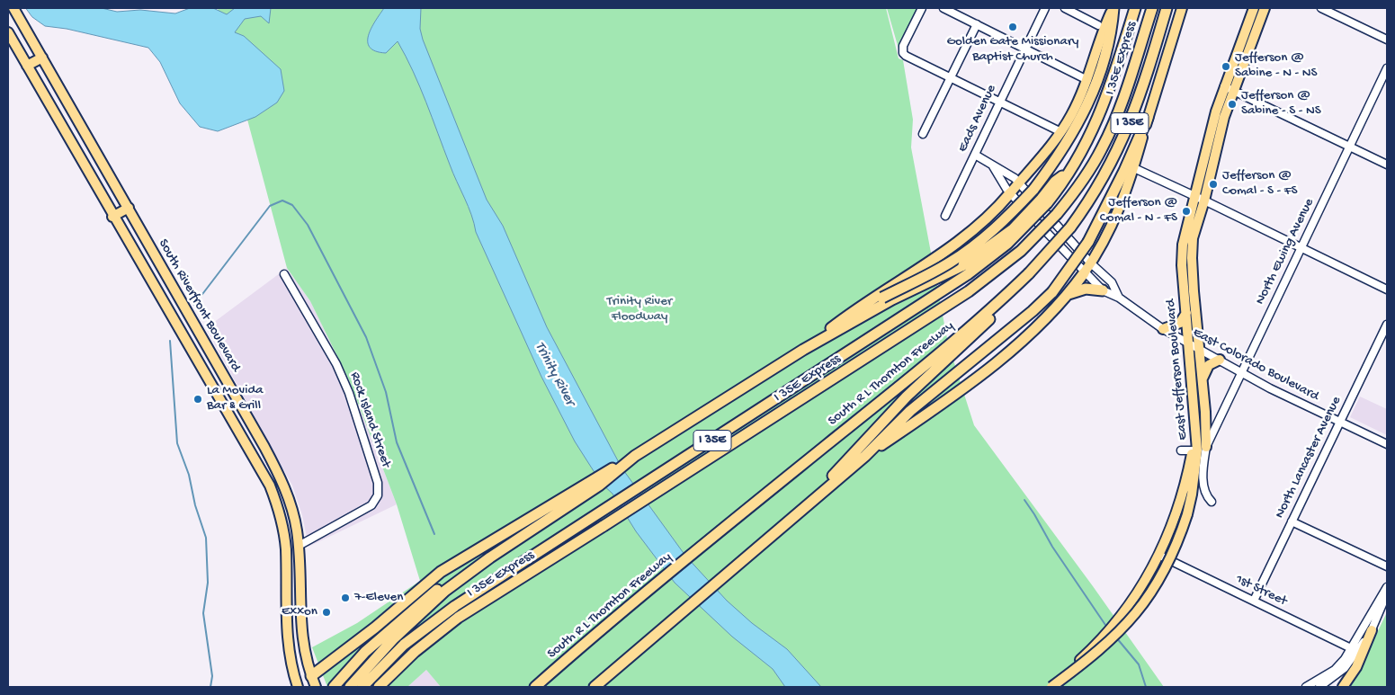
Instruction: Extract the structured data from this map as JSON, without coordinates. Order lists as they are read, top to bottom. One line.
{"streets":{"highway":["I 35E Express","I 35E","South R L Thornton Freeway"],"main road":["South Riverfront Boulevard","East Jefferson Boulevard"],"street":["Eads Avenue","North Ewing Avenue","East Colorado Boulevard","Rock Island Street","North Lancaster Avenue","1st Street"]},"crossings":[["Eads Avenue","East Colorado Boulevard"],["North Ewing Avenue","East Colorado Boulevard"],["North Ewing Avenue","East Jefferson Boulevard"],["South Riverfront Boulevard","Rock Island Street"],["East Colorado Boulevard","East Jefferson Boulevard"],["East Colorado Boulevard","North Lancaster Avenue"],["North Lancaster Avenue","1st Street"]],"water":["Trinity River"],"parks":["Trinity River Floodway"],"places":["Golden Gate Missionary Baptist Church","Jefferson @ Sabine - N - NS","Jefferson @ Sabine - S - NS","Jefferson @ Comal - S - FS","Jefferson @ Comal - N - FS","La Movida Bar & Grill","7-Eleven","Exxon"]}
